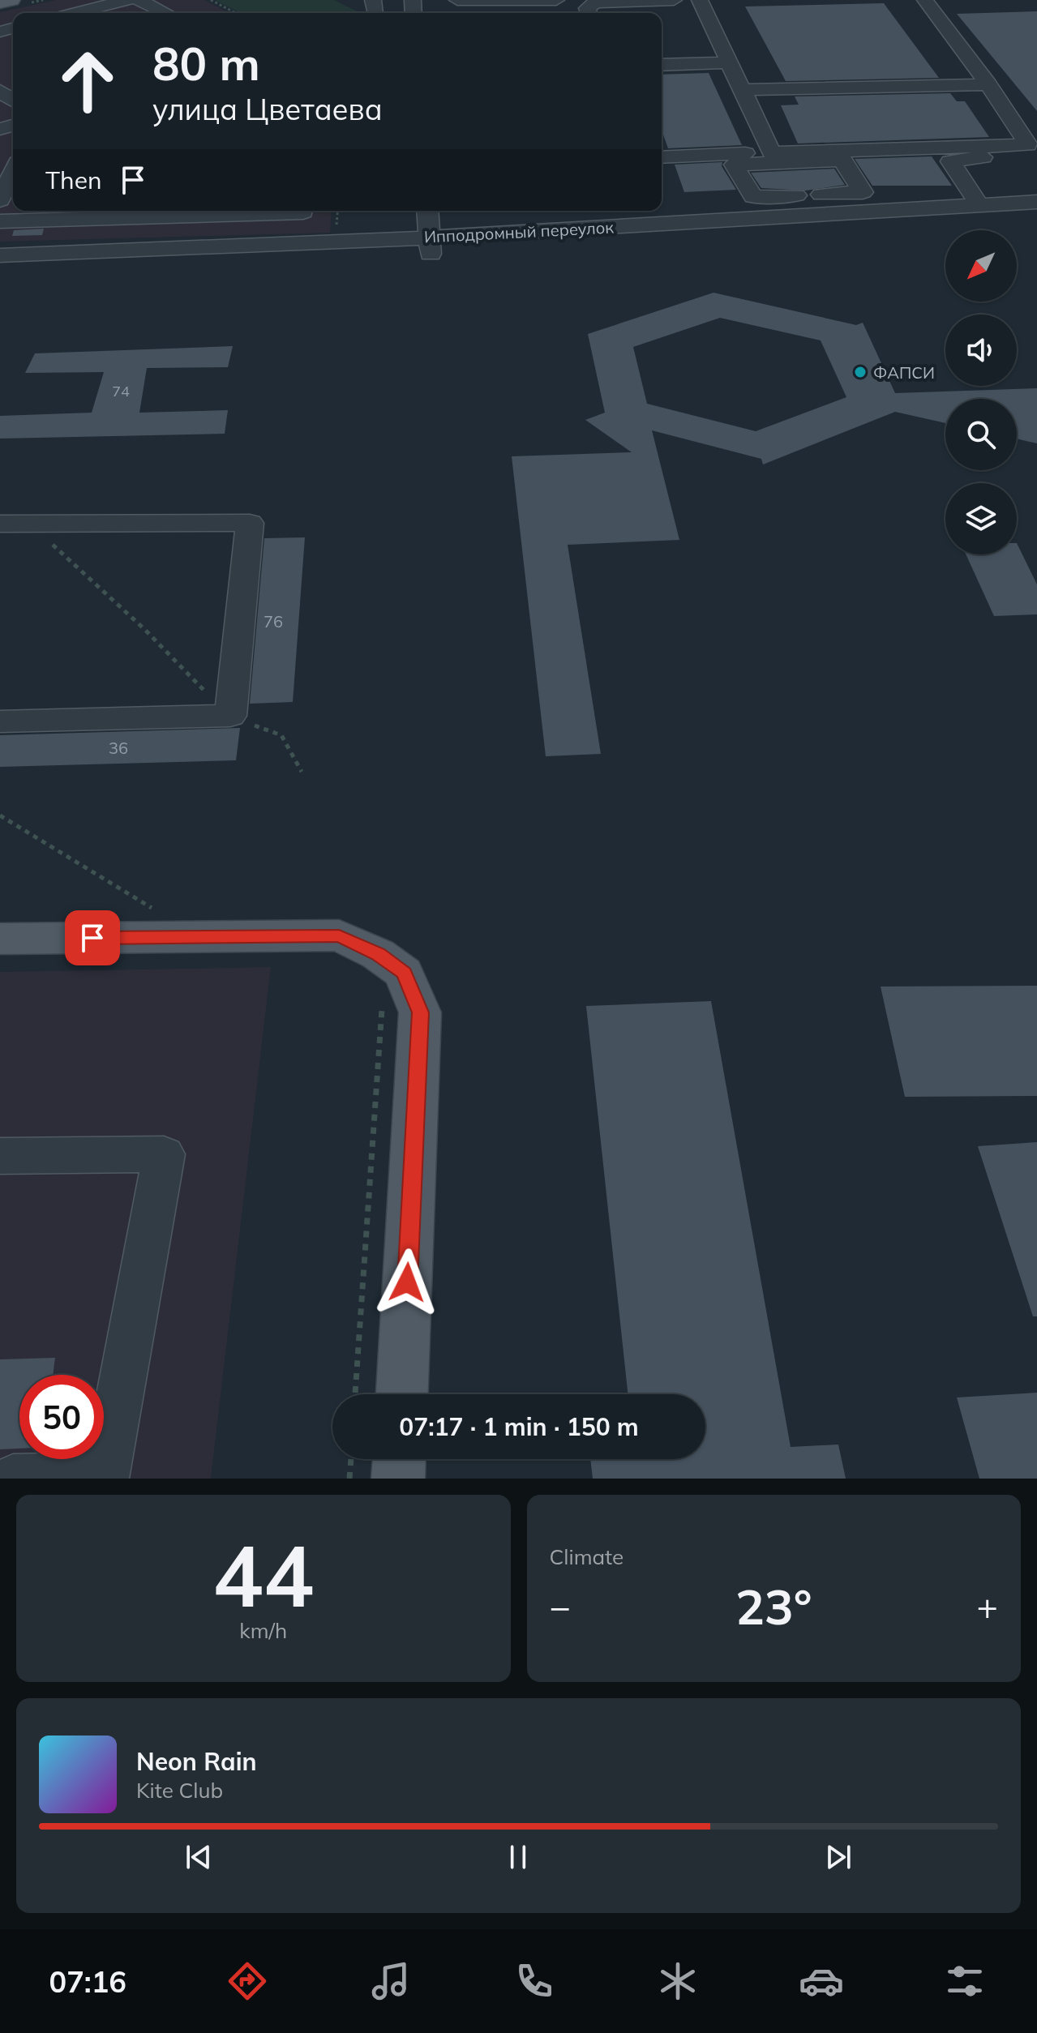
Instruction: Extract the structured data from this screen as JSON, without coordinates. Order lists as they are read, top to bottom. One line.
{"streets":{"street":["Ипподромный переулок"]},"places":["ФАПСИ"],"house_numbers":["74","76","36"],"north":"bottom left","page":{"turn":["80 m","улица Цветаева"],"then":"Then","limit":"50","trip":"07:17 · 1 min · 150 m","tile":[["44","km/h"],"Climate"],"heat":["−","23°","+"],"song":["Neon Rain","Kite Club"],"tabs":"07:16"}}
